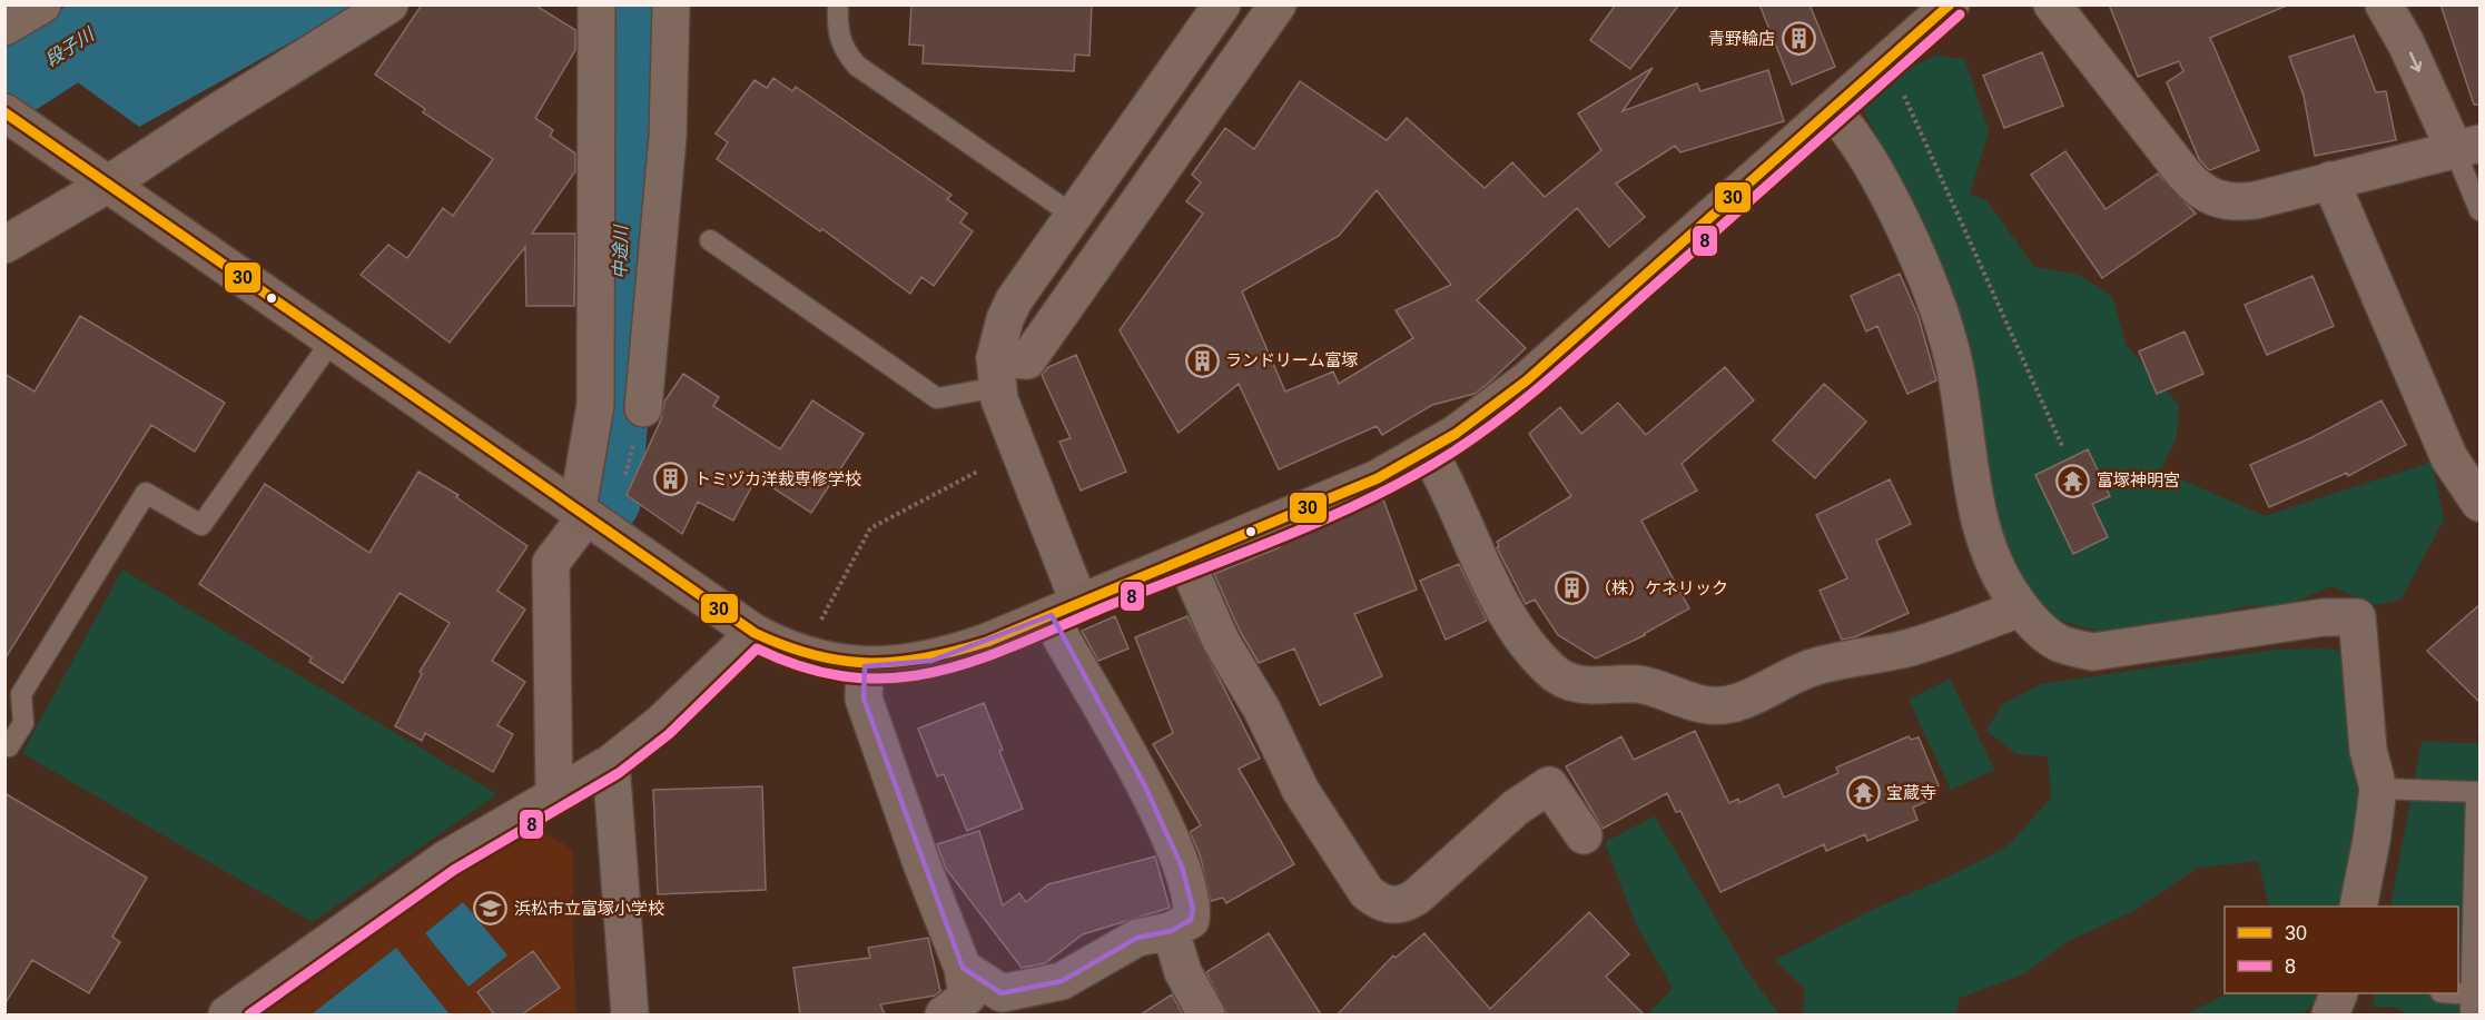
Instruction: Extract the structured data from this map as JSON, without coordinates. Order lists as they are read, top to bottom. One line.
{"water":["段子川","中途川"],"places":{"building":["青野輪店","ランドリーム富塚","トミヅカ洋裁専修学校","（株）ケネリック"],"temple":["富塚神明宮","宝蔵寺"],"school or university":["浜松市立富塚小学校"]},"lines":["transit line 30","transit line 8"],"legend":["30","8"]}
